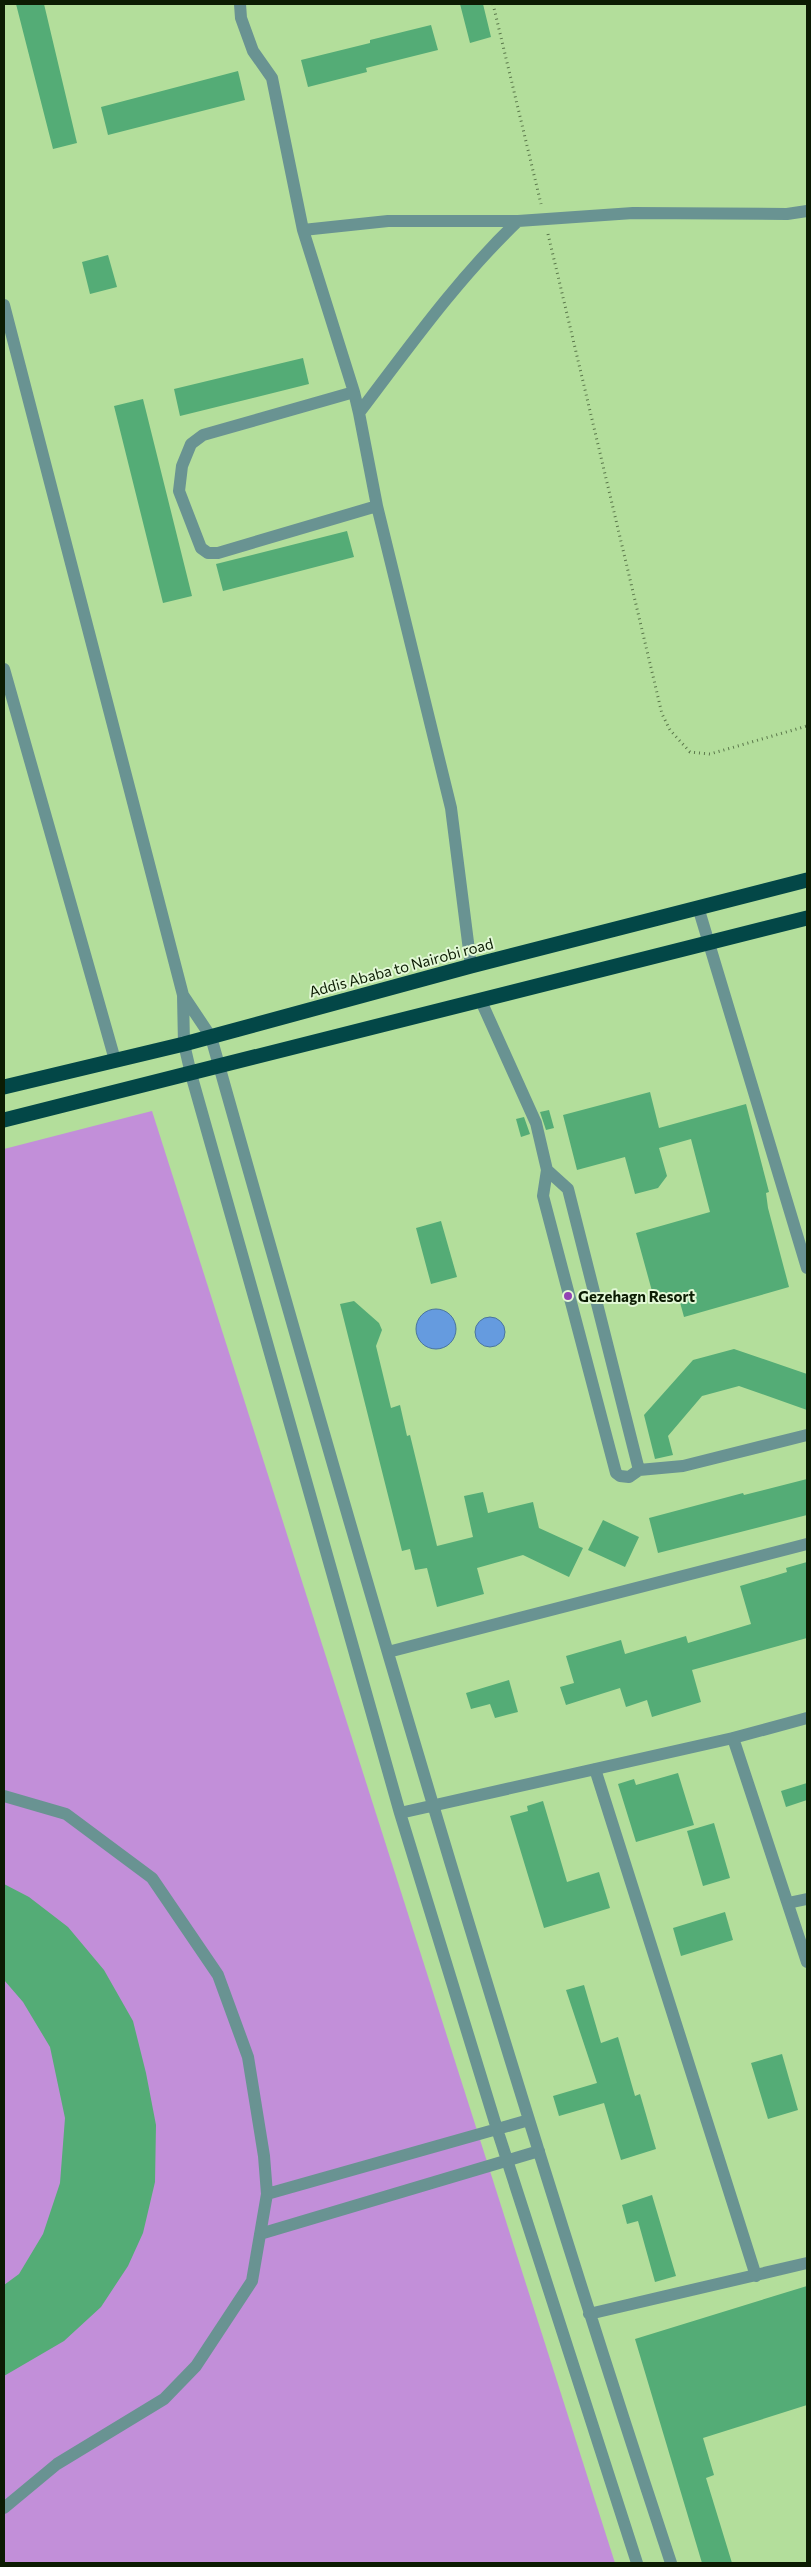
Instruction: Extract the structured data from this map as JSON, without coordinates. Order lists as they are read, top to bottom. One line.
{"streets":{"highway":["Addis Ababa to Nairobi road"]},"places":["Gezehagn Resort"]}
